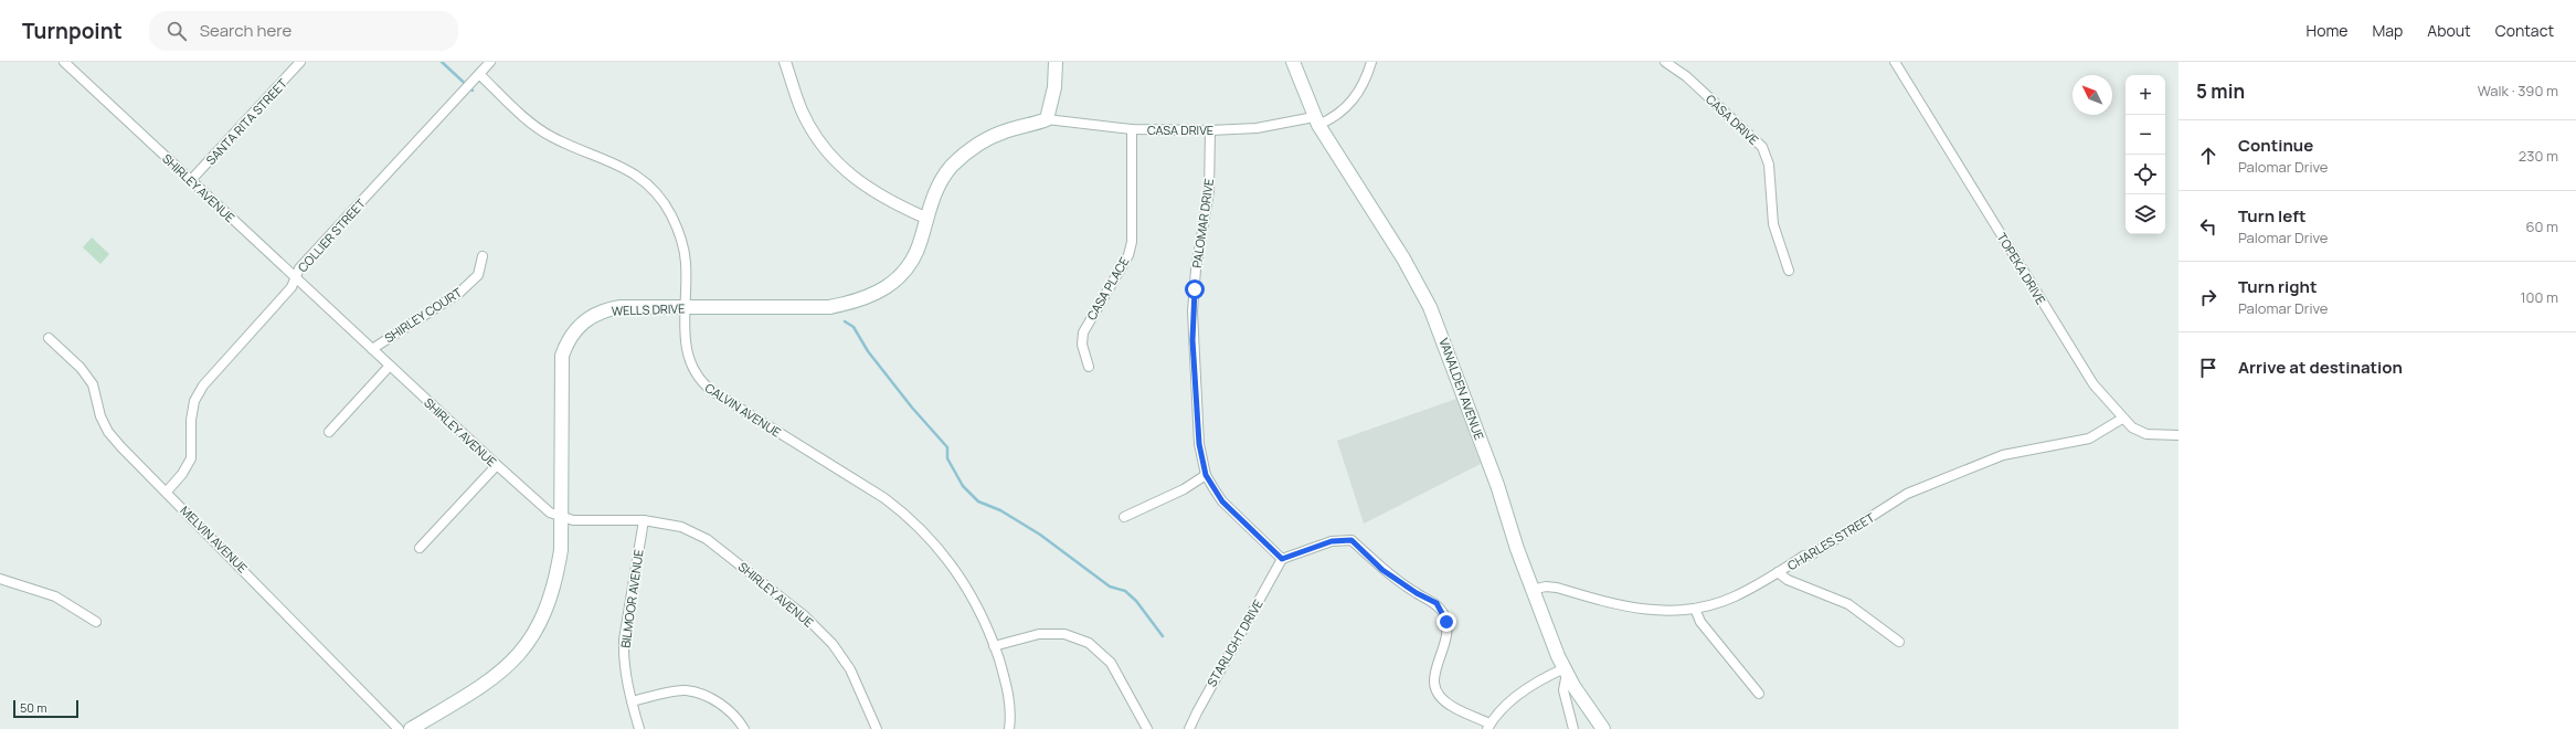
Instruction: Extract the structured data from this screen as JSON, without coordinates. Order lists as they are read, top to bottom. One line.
{"streets":{"main road":["WELLS DRIVE","VANALDEN AVENUE"],"street":["CASA DRIVE","SANTA RITA STREET","SHIRLEY AVENUE","PALOMAR DRIVE","COLLIER STREET","TOPEKA DRIVE","CASA PLACE","SHIRLEY COURT","CALVIN AVENUE","MELVIN AVENUE","CHARLES STREET","BILMOOR AVENUE","STARLIGHT DRIVE"]},"crossings":[["CASA DRIVE","PALOMAR DRIVE"],["CASA DRIVE","CASA PLACE"],["CASA DRIVE","WELLS DRIVE"],["CASA DRIVE","VANALDEN AVENUE"],["SANTA RITA STREET","SHIRLEY AVENUE"],["SHIRLEY AVENUE","COLLIER STREET"],["SHIRLEY AVENUE","WELLS DRIVE"],["SHIRLEY AVENUE","SHIRLEY COURT"],["SHIRLEY AVENUE","BILMOOR AVENUE"],["PALOMAR DRIVE","STARLIGHT DRIVE"],["COLLIER STREET","CALVIN AVENUE"],["COLLIER STREET","MELVIN AVENUE"],["TOPEKA DRIVE","CHARLES STREET"],["WELLS DRIVE","CALVIN AVENUE"],["VANALDEN AVENUE","CHARLES STREET"]],"scale_bar":"50 m","north":"top left","page":{"header":"Turnpoint","search":"Search here","nav":["Home","Map","About","Contact"],"heading":["5 min","Walk · 390 m"],"map_buttons":["+","−"],"list":[["Continue","Palomar Drive","230 m"],["Turn left","Palomar Drive","60 m"],["Turn right","Palomar Drive","100 m"],"Arrive at destination"],"scale":"50 m"}}
